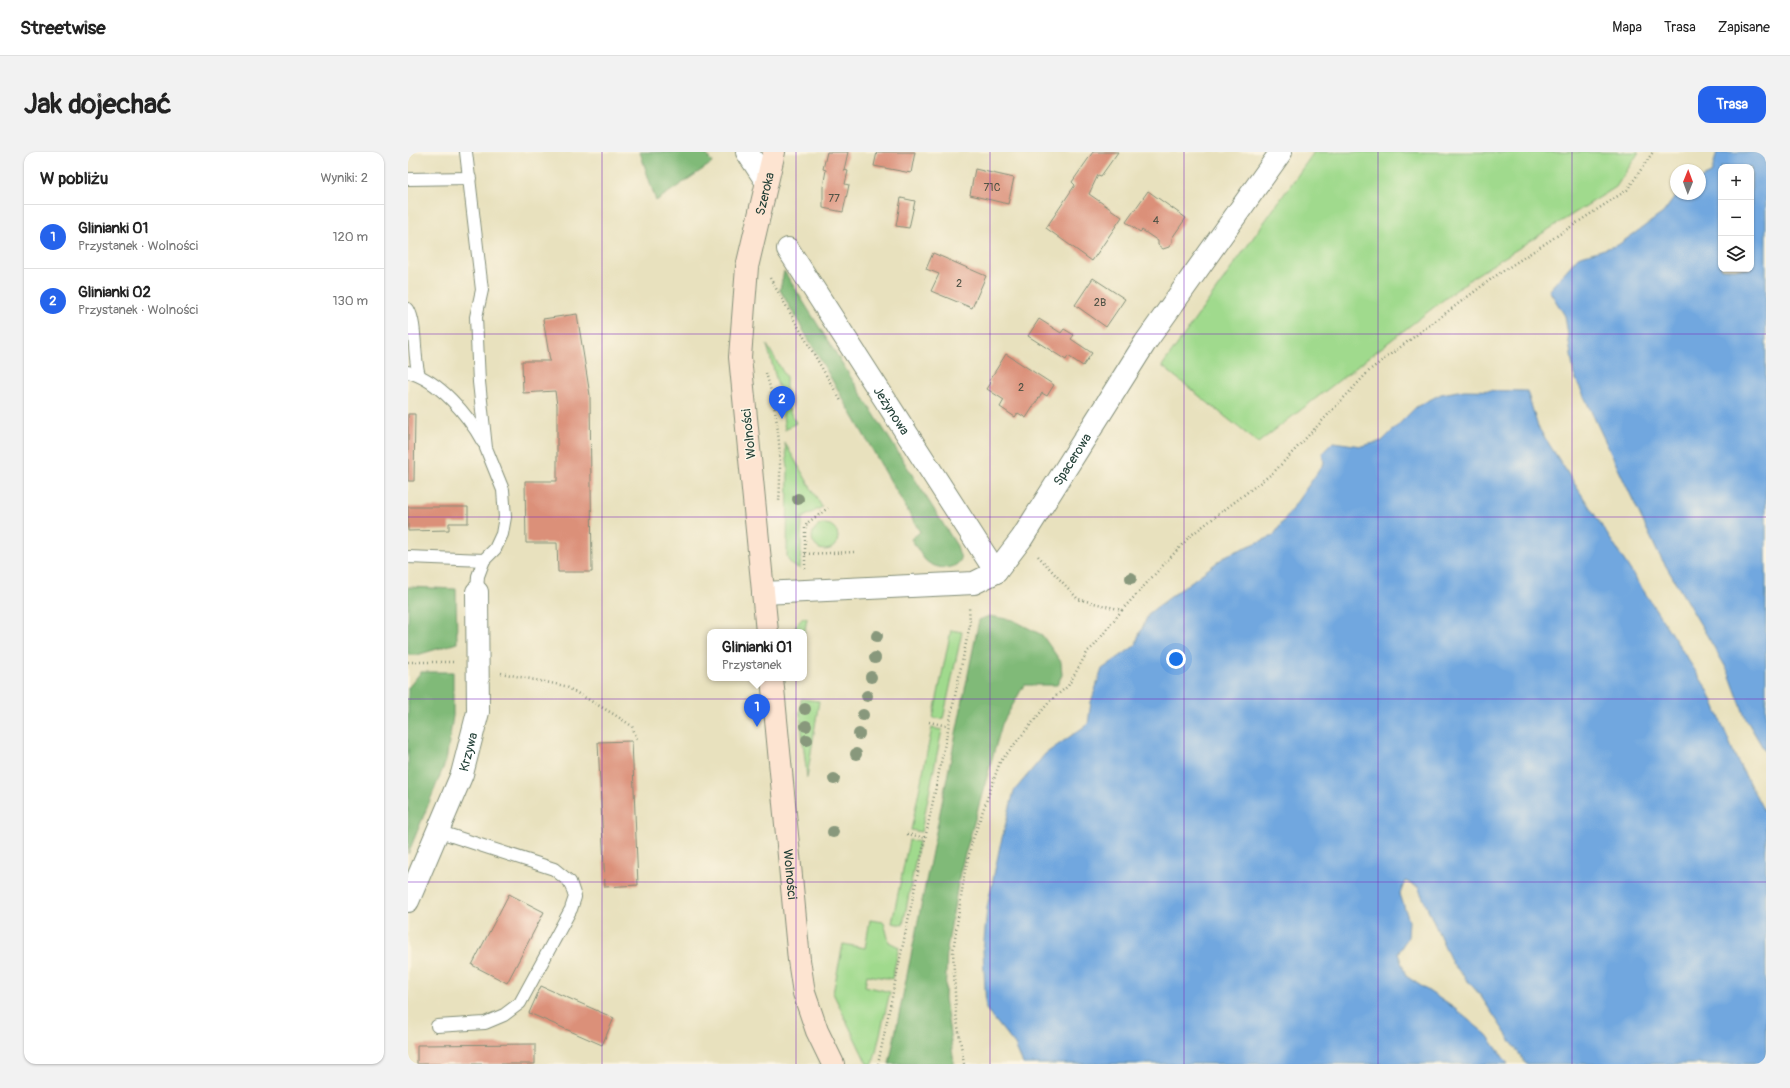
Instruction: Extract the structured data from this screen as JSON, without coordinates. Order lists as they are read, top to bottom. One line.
{"streets":{"street":["Szeroka","Jeżynowa","Wolności","Spacerowa","Krzywa"]},"crossings":[["Szeroka","Wolności"],["Jeżynowa","Spacerowa"],["Wolności","Spacerowa"]],"house_numbers":["71C","77","4","2","2B","2"],"north":"top","page":{"header":"Streetwise","nav":["Mapa","Trasa","Zapisane"],"buttons":"Trasa","title":"Jak dojechać","heading":["W pobliżu","Wyniki: 2"],"map_buttons":["+","−"],"list":[{"mark":"1","name":"Glinianki 01","note":"Przystanek · Wolności","value":"120 m"},{"mark":"2","name":"Glinianki 02","note":"Przystanek · Wolności","value":"130 m"}],"pins":["2","1"],"popup":["Glinianki 01","Przystanek"]}}
